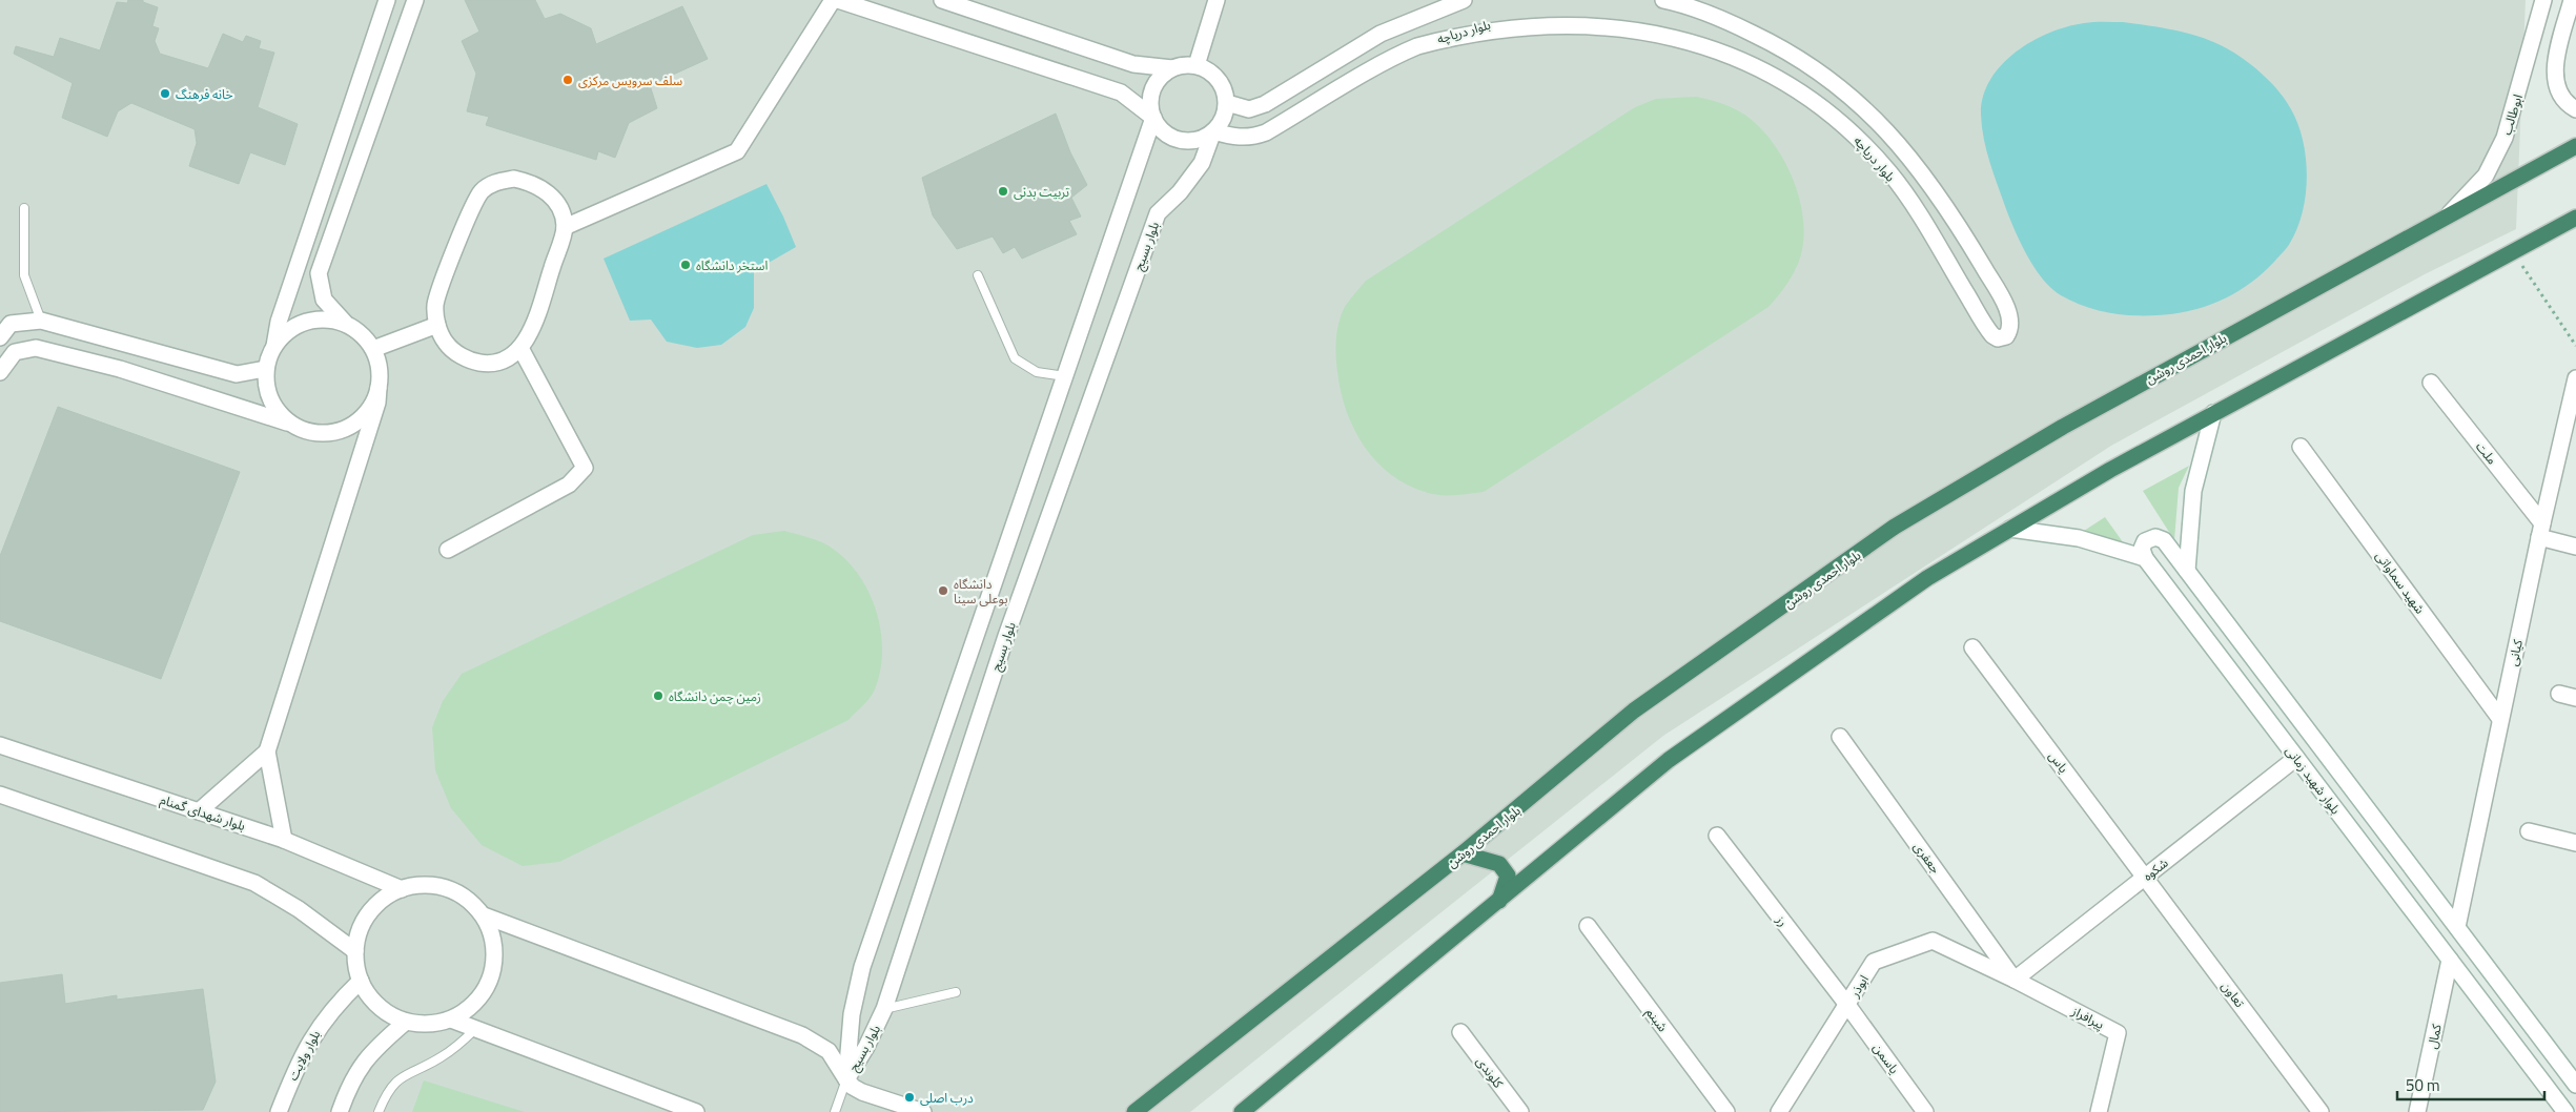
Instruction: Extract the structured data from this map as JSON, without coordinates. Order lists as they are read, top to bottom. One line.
{"streets":{"highway":["بلوار احمدی روشن"],"street":["بلوار دریاچه","ابوطالب","بلوار بسیج","ملت","شهید سماواتی","کیانی","یاس","بلوار شهید زمانی","بلوار شهدای گمنام","جعفری","شکوه","رز","ابوذر","تعاون","پیرافراز","شبنم","کمال","بلوار ولایت","یاسمن","کلوندی"]},"crossings":[["بلوار دریاچه","بلوار بسیج"],["ابوطالب","بلوار احمدی روشن"],["ملت","کیانی"],["شهید سماواتی","کیانی"],["کیانی","بلوار شهید زمانی"],["یاس","شکوه"],["یاس","تعاون"],["بلوار شهید زمانی","شکوه"],["بلوار شهید زمانی","کمال"],["بلوار شهدای گمنام","بلوار ولایت"],["جعفری","شکوه"],["جعفری","ابوذر"],["جعفری","پیرافراز"],["شکوه","ابوذر"],["شکوه","تعاون"],["شکوه","پیرافراز"],["رز","ابوذر"],["رز","یاسمن"],["ابوذر","پیرافراز"],["ابوذر","یاسمن"]],"places":["سلف سرویس مرکزی","خانه فرهنگ","تربیت بدنی","استخر دانشگاه","دانشگاه بوعلی سینا","زمین چمن دانشگاه","درب اصلی"],"scale_bar":"50 m"}
